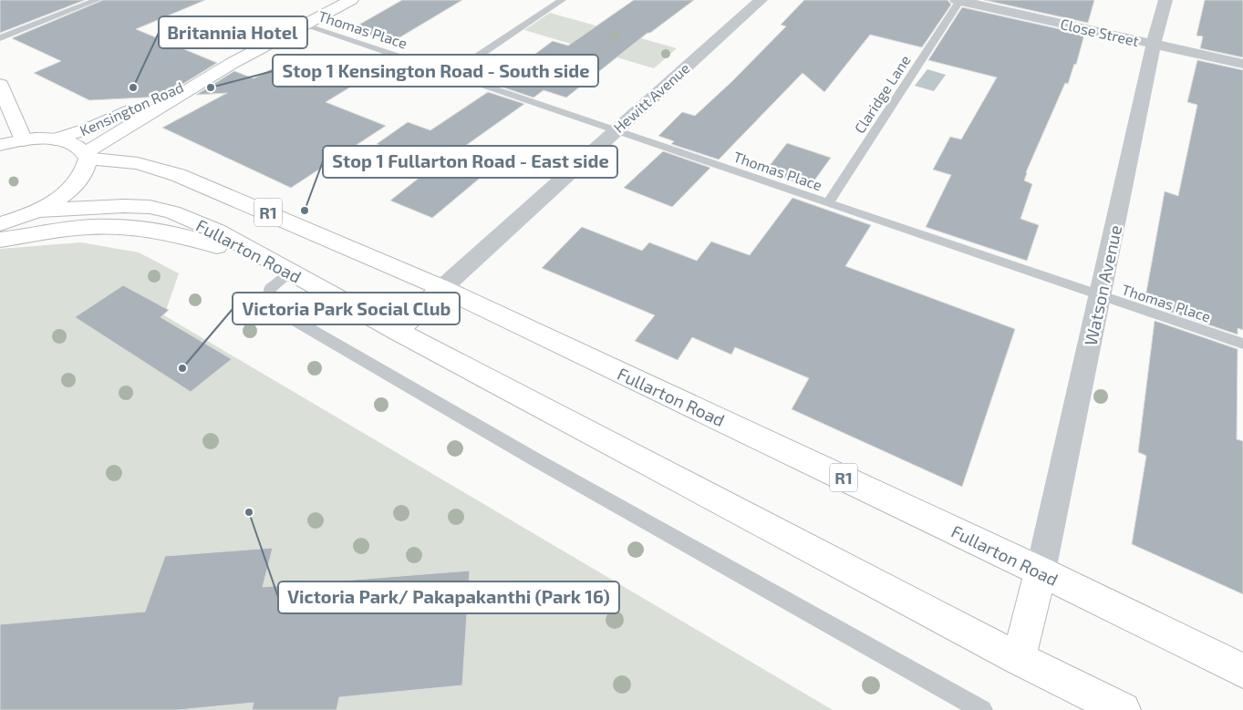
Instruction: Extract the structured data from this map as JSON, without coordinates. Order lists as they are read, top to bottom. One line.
{"streets":{"main road":["Kensington Road","R1","Fullarton Road"],"street":["Close Street","Hewitt Avenue","Watson Avenue"],"lane":["Thomas Place","Claridge Lane"]},"crossings":[["Thomas Place","Claridge Lane"],["Thomas Place","Hewitt Avenue"],["Thomas Place","Kensington Road"],["Thomas Place","Watson Avenue"],["Close Street","Claridge Lane"],["Close Street","Watson Avenue"],["Hewitt Avenue","Fullarton Road"],["Kensington Road","R1"],["Kensington Road","Fullarton Road"],["R1","Fullarton Road"],["Fullarton Road","Watson Avenue"]],"places":["Britannia Hotel","Stop 1 Kensington Road - South side","Stop 1 Fullarton Road - East side","Victoria Park Social Club","Victoria Park/ Pakapakanthi (Park 16)"]}
